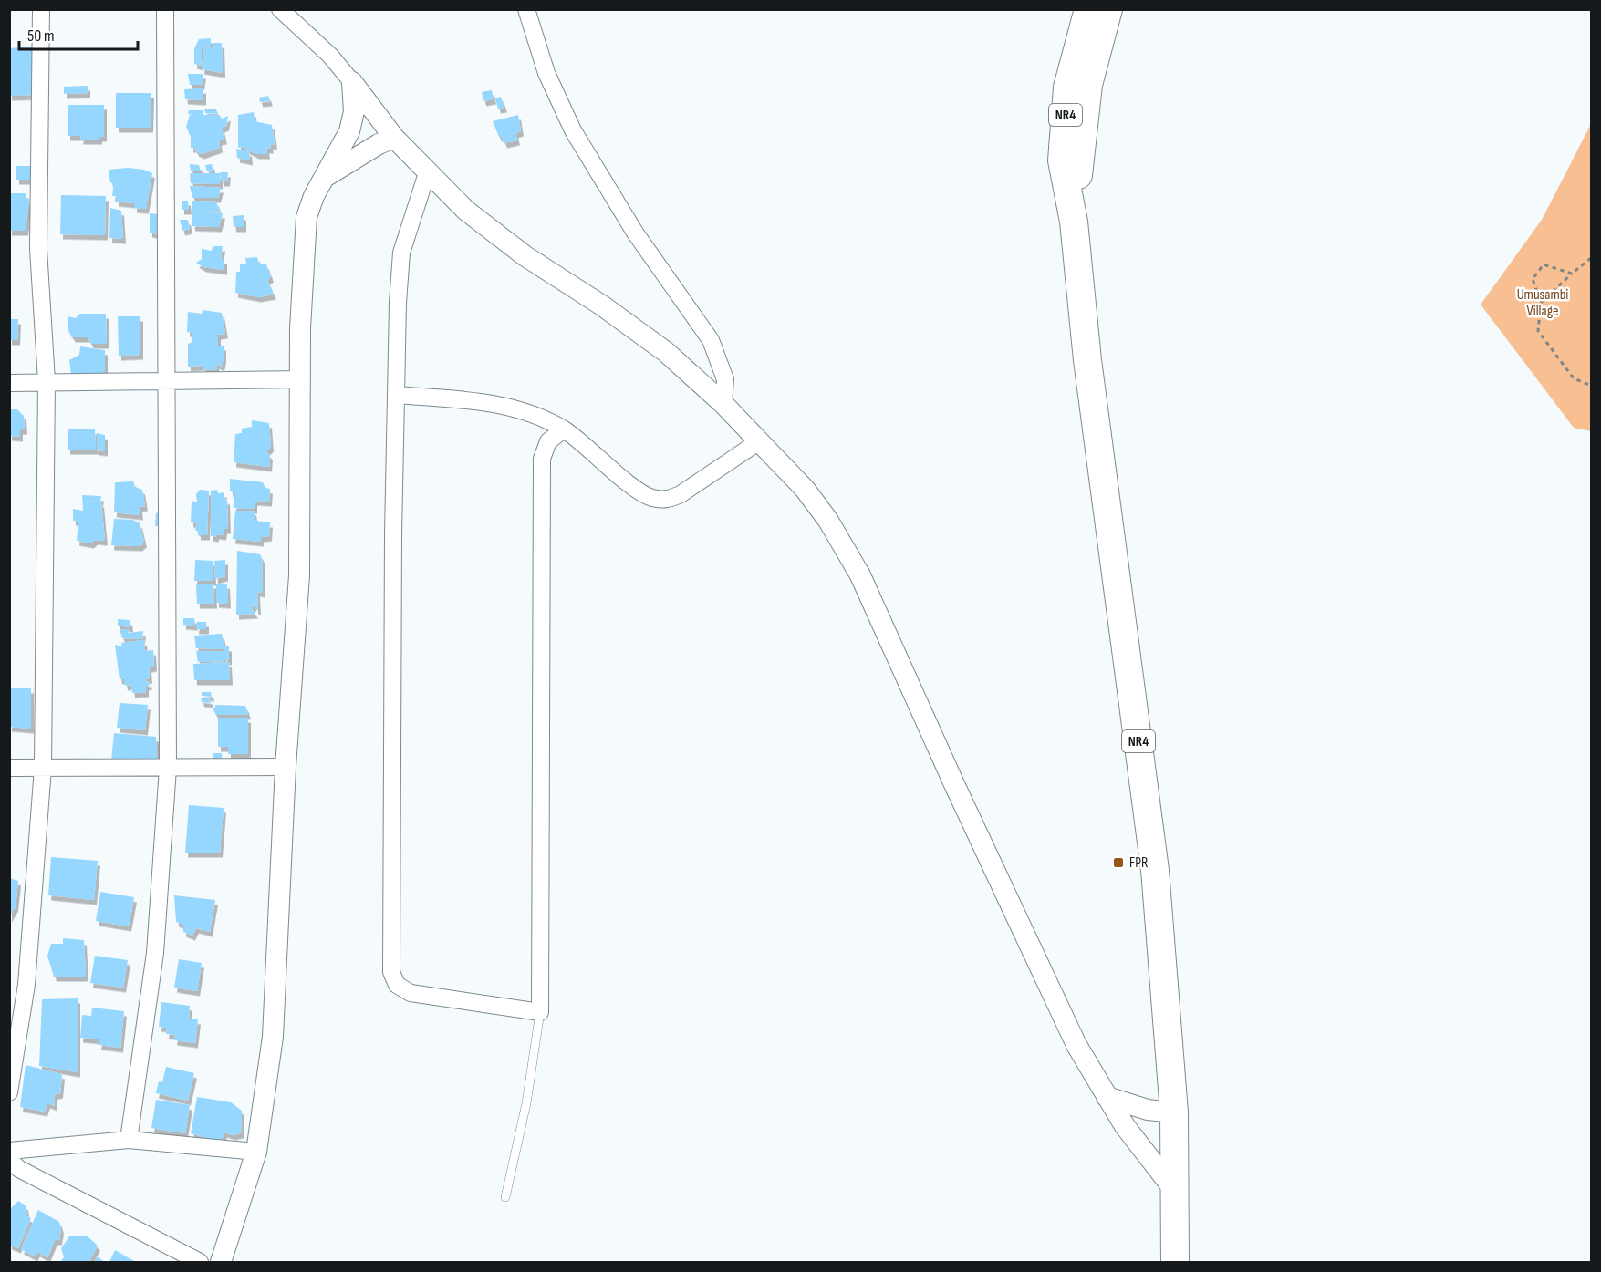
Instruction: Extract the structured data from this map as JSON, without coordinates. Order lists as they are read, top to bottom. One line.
{"streets":{"highway":["NR4"]},"parks":["Umusambi Village"],"places":{"transit":["FPR"]},"scale_bar":"50 m"}
